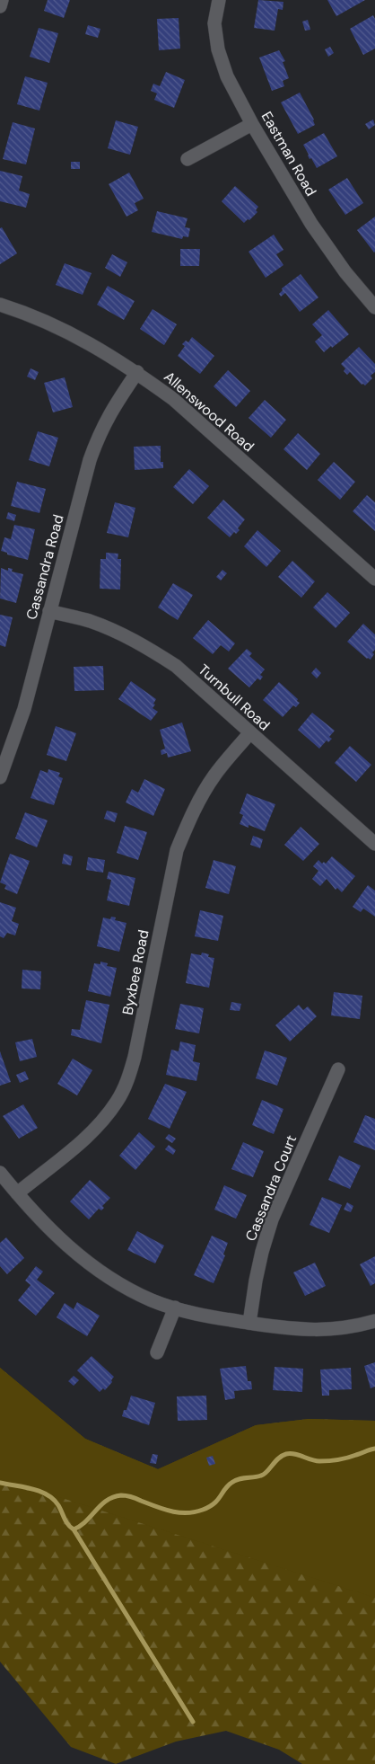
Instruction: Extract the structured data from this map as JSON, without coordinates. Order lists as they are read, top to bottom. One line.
{"streets":{"street":["Eastman Road","Allenswood Road","Cassandra Road","Turnbull Road","Byxbee Road","Cassandra Court"]},"crossings":[["Allenswood Road","Cassandra Road"],["Cassandra Road","Turnbull Road"],["Turnbull Road","Byxbee Road"]]}
